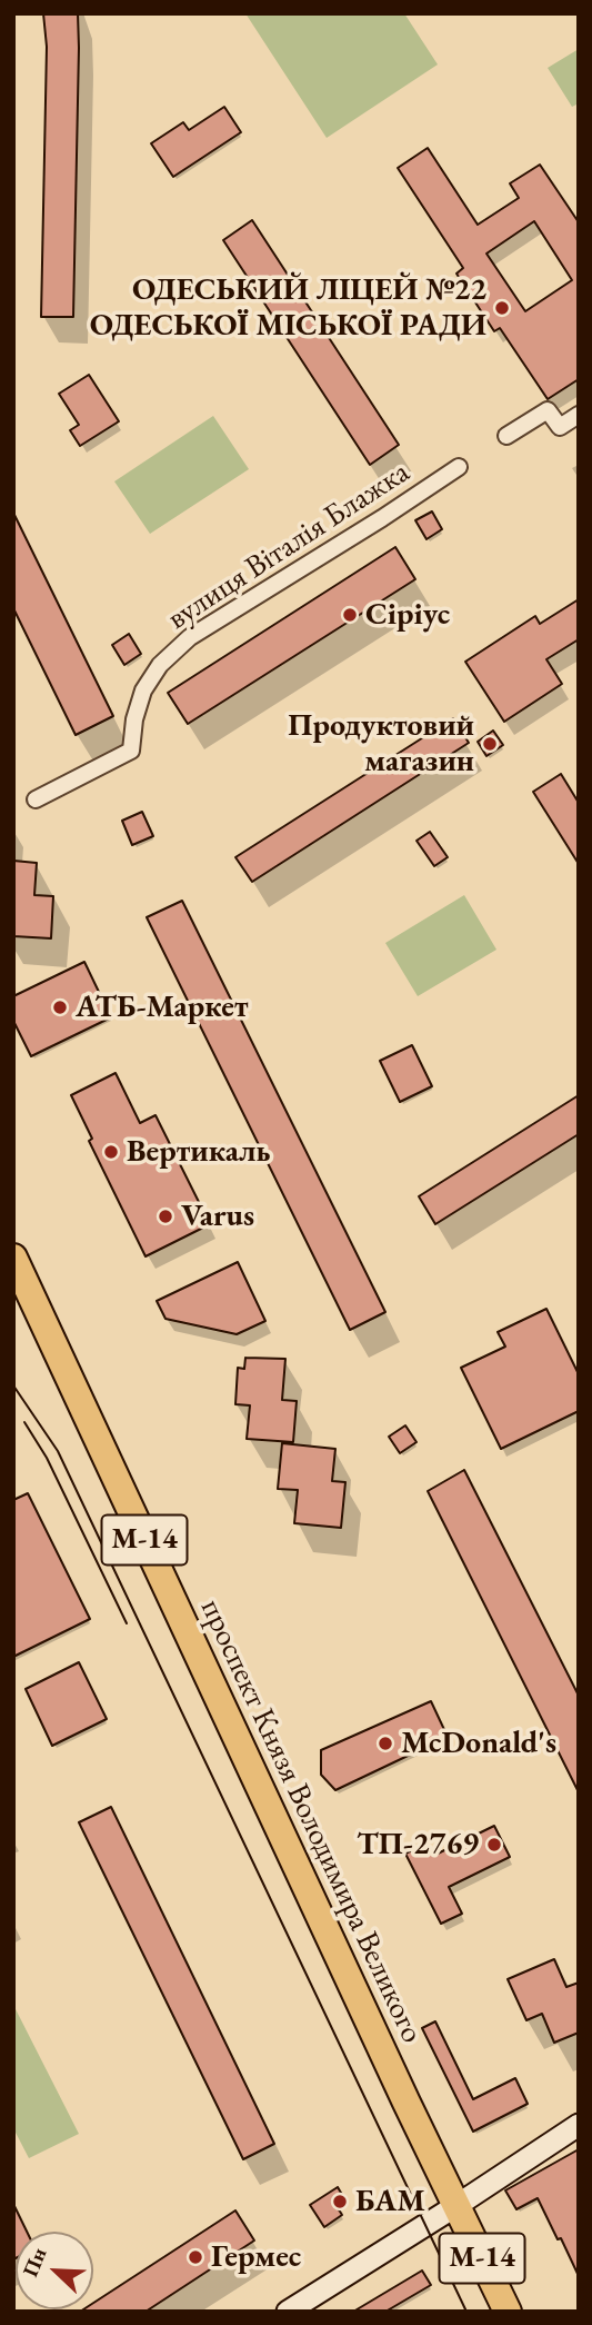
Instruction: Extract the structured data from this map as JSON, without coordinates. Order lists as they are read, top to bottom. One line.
{"streets":{"highway":["М-14","проспект Князя Володимира Великого"],"street":["вулиця Віталія Блажка"]},"places":["ОДЕСЬКИЙ ЛІЦЕЙ №22 ОДЕСЬКОЇ МІСЬКОЇ РАДИ","Сіріус","Продуктовий магазин","АТБ-Маркет","Вертикаль","Varus","McDonald's","ТП-2769","БАМ","Гермес"],"north":"top left"}
